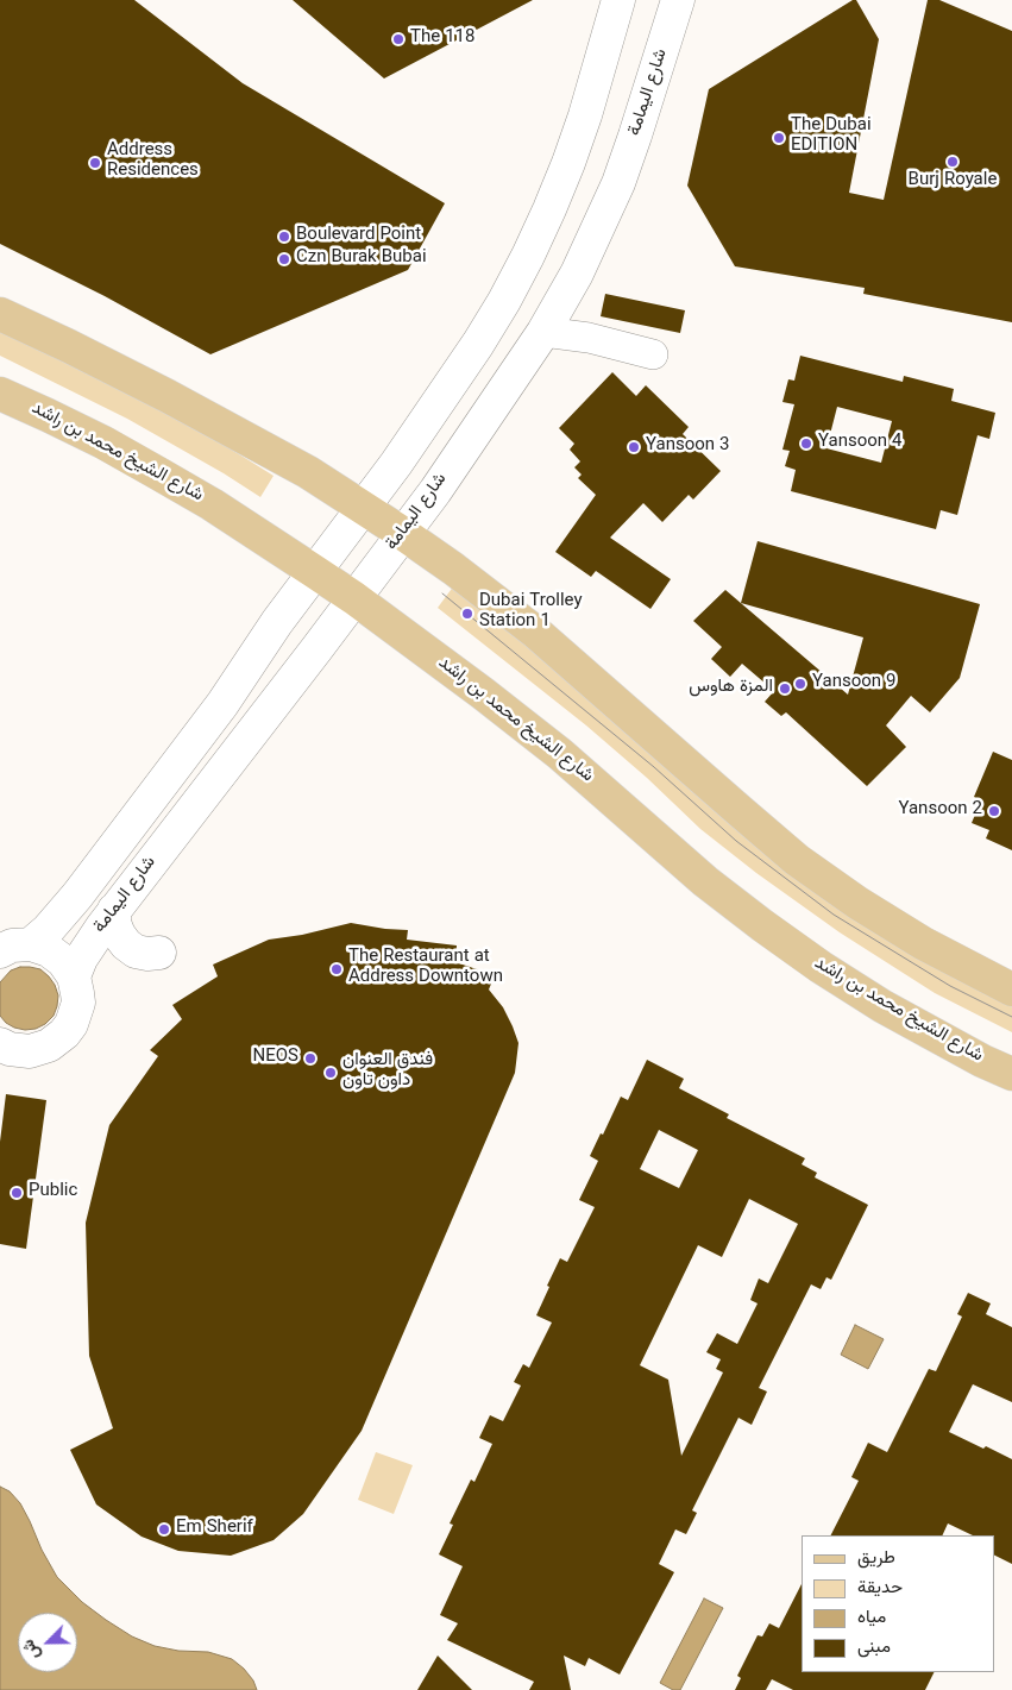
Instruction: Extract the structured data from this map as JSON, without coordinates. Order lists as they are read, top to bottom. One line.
{"streets":{"main road":["شارع الشيخ محمد بن راشد"],"street":["شارع اليمامة"]},"crossings":[["شارع اليمامة","شارع الشيخ محمد بن راشد"]],"places":["The 118","The Dubai EDITION","Burj Royale","Address Residences","Boulevard Point","Czn Burak Bubai","Yansoon 4","Yansoon 3","Dubai Trolley Station 1","Yansoon 9","المزة هاوس","Yansoon 2","The Restaurant at Address Downtown","NEOS","فندق العنوان داون تاون","Public","Em Sherif"],"legend":["طريق","حديقة","مياه","مبنى"],"north":"bottom left"}
